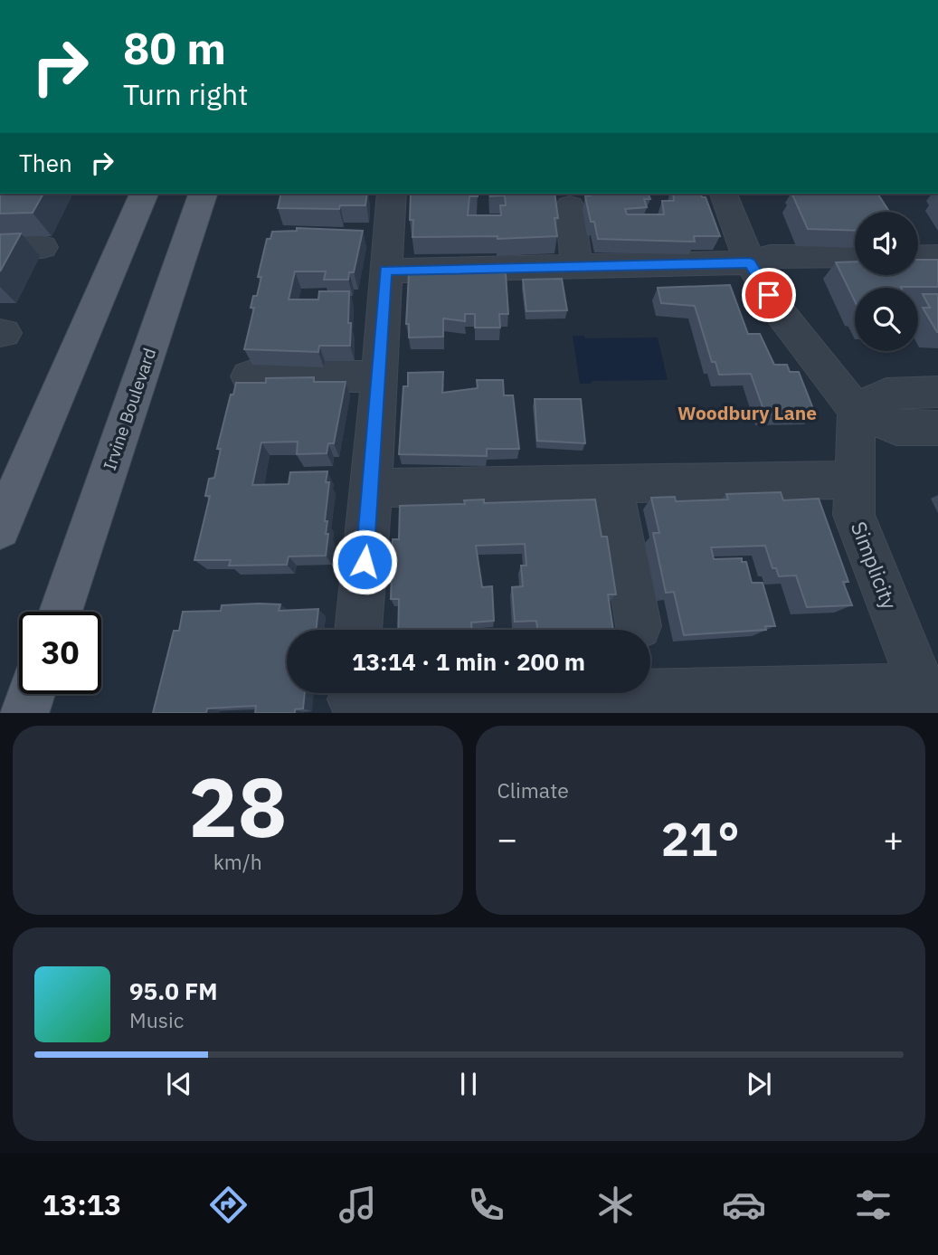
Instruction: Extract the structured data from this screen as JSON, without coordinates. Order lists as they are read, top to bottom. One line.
{"streets":{"main road":["Irvine Boulevard"],"street":["Simplicity"]},"districts":["Woodbury Lane"],"page":{"turn":["80 m","Turn right"],"then":"Then","limit":"30","trip":"13:14 · 1 min · 200 m","tile":[["28","km/h"],"Climate"],"heat":["−","21°","+"],"song":["95.0 FM","Music"],"tabs":"13:13"}}
